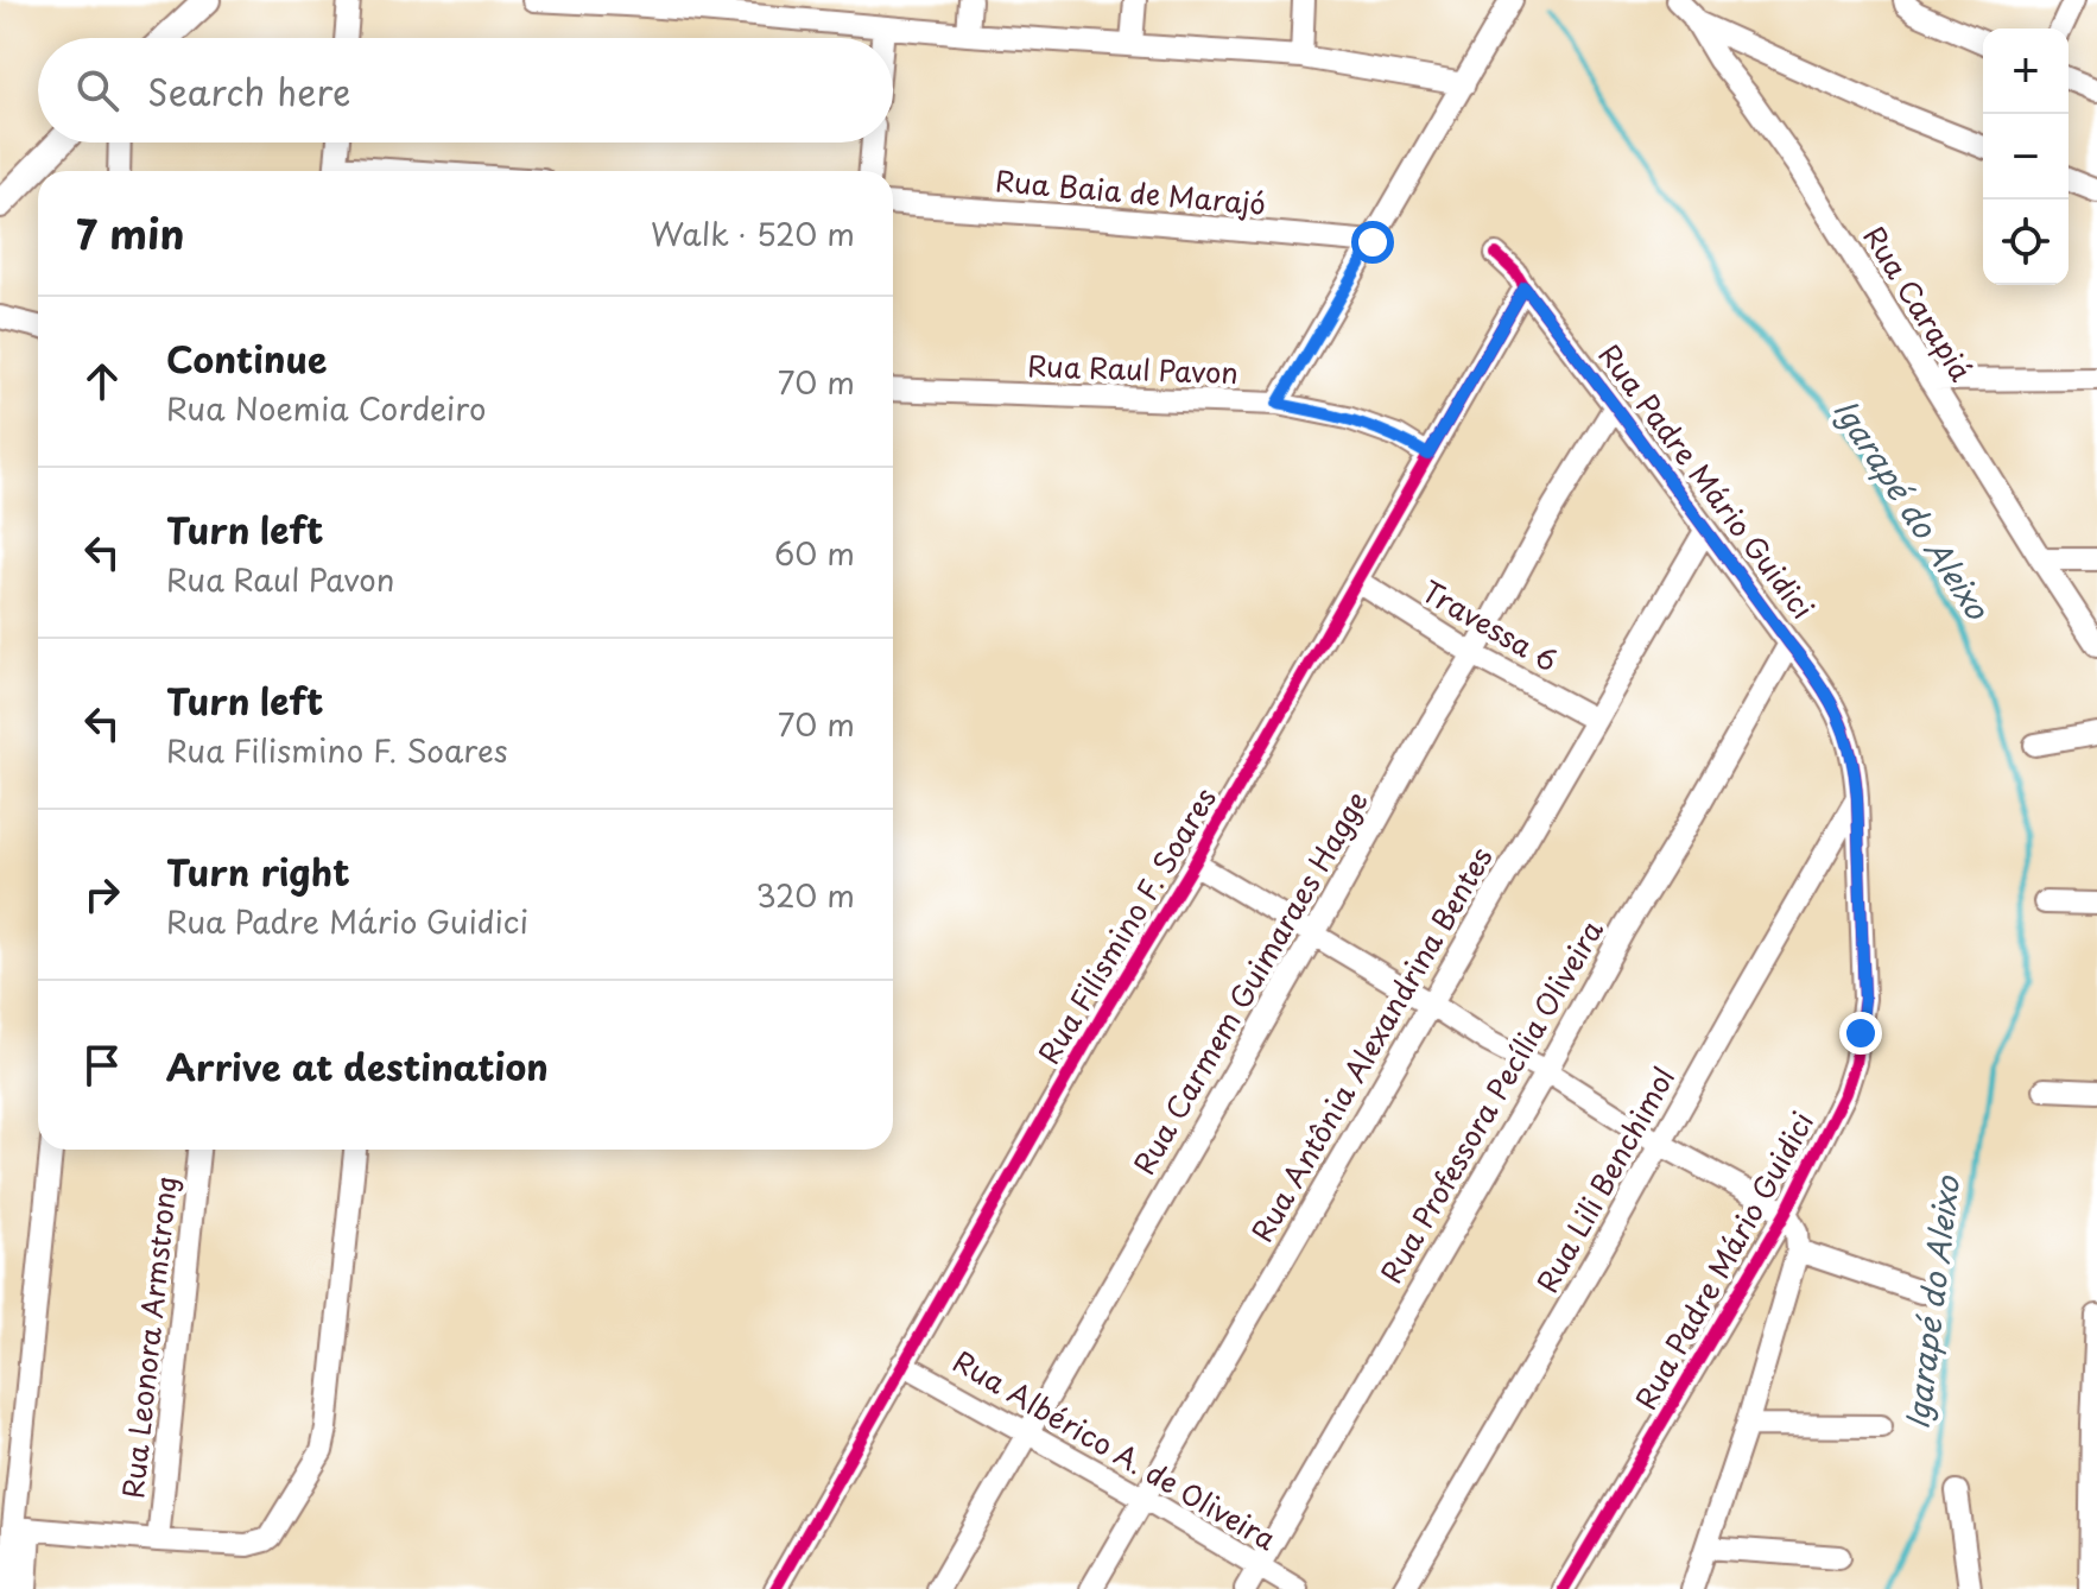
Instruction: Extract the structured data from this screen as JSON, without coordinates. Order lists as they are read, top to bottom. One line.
{"streets":{"street":["Rua Baia de Marajó","Rua Carapiá","Rua Raul Pavon","Rua Padre Mário Guidici","Travessa 6","Rua Filismino F. Soares","Rua Carmem Guimaraes Hagge","Rua Antônia Alexandrina Bentes","Rua Professora Pecília Oliveira","Rua Lili Benchimol","Rua Leonora Armstrong","Rua Albérico A. de Oliveira"]},"crossings":[["Rua Raul Pavon","Rua Filismino F. Soares"],["Rua Padre Mário Guidici","Rua Filismino F. Soares"],["Rua Padre Mário Guidici","Rua Carmem Guimaraes Hagge"],["Rua Padre Mário Guidici","Rua Antônia Alexandrina Bentes"],["Rua Padre Mário Guidici","Rua Professora Pecília Oliveira"],["Rua Padre Mário Guidici","Rua Lili Benchimol"],["Travessa 6","Rua Filismino F. Soares"],["Travessa 6","Rua Carmem Guimaraes Hagge"],["Travessa 6","Rua Antônia Alexandrina Bentes"],["Rua Filismino F. Soares","Rua Albérico A. de Oliveira"],["Rua Carmem Guimaraes Hagge","Rua Albérico A. de Oliveira"],["Rua Antônia Alexandrina Bentes","Rua Albérico A. de Oliveira"],["Rua Professora Pecília Oliveira","Rua Albérico A. de Oliveira"]],"water":["Igarapé do Aleixo"],"page":{"map_buttons":["+","−"],"search":"Search here","heading":["7 min","Walk · 520 m"],"list":[["Continue","Rua Noemia Cordeiro","70 m"],["Turn left","Rua Raul Pavon","60 m"],["Turn left","Rua Filismino F. Soares","70 m"],["Turn right","Rua Padre Mário Guidici","320 m"],"Arrive at destination"]}}
